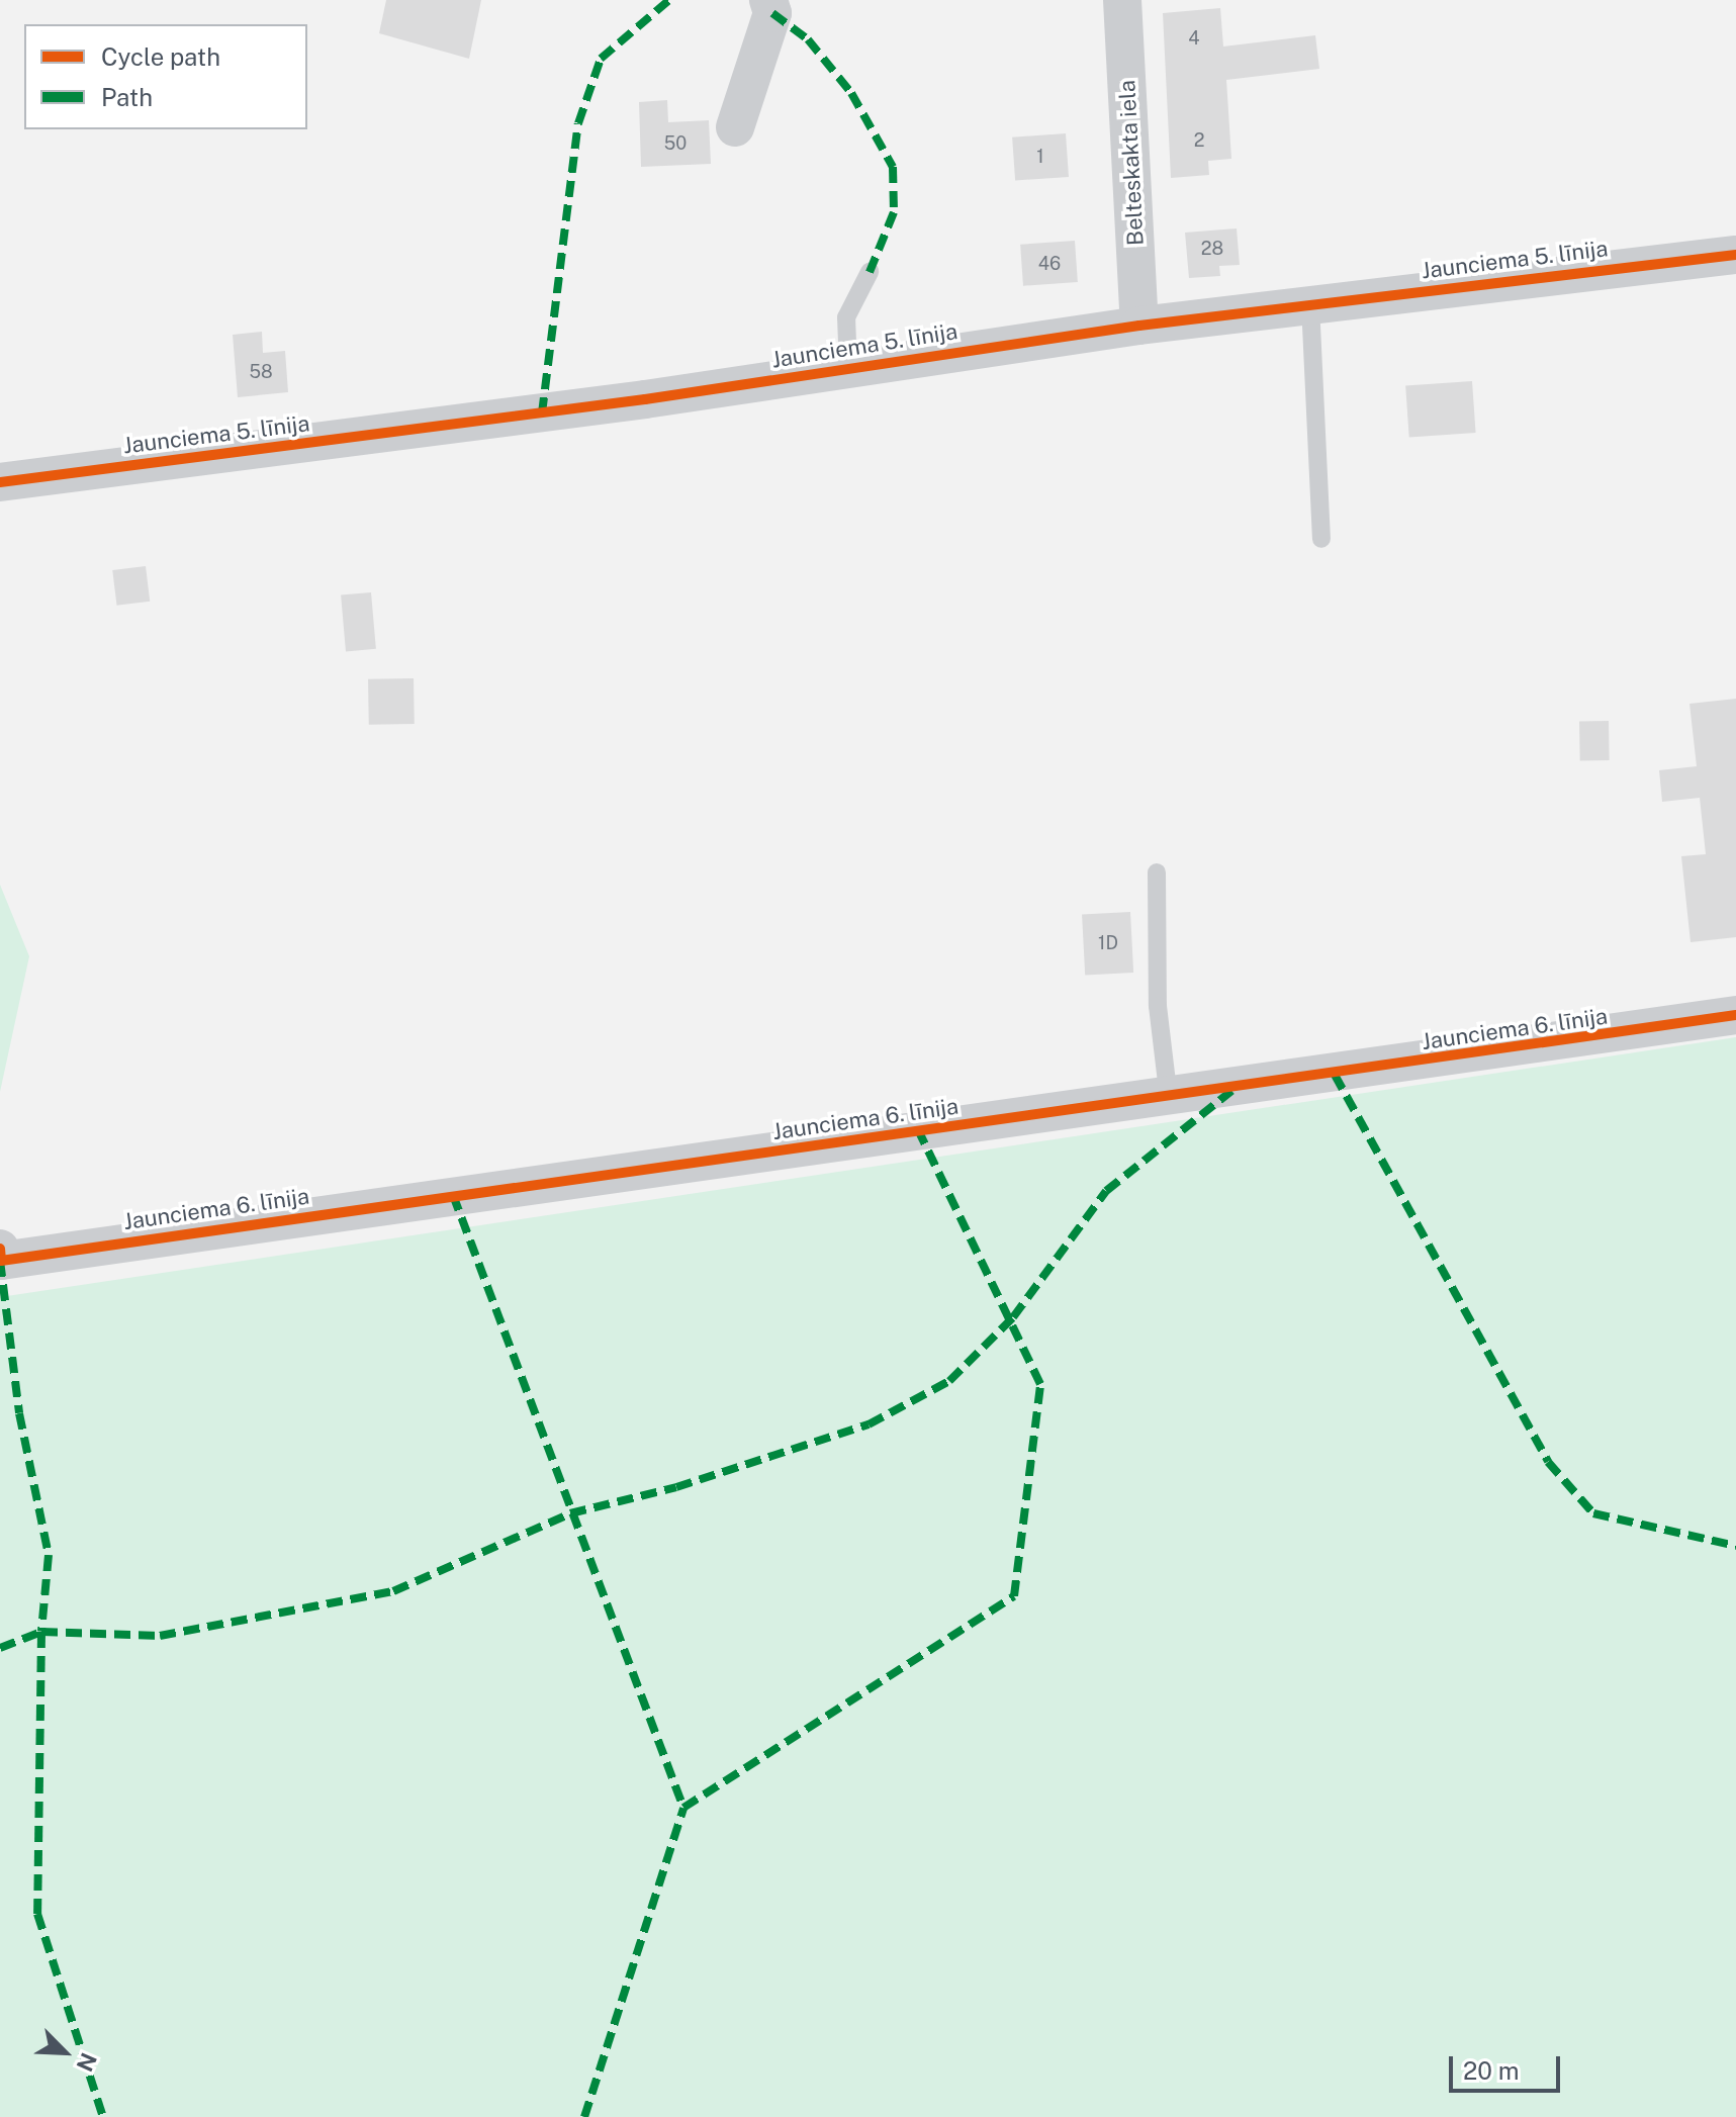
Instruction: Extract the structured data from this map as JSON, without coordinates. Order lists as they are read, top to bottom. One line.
{"streets":{"street":["Belteskakta iela","Jaunciema 5. līnija","Jaunciema 6. līnija"]},"crossings":[["Belteskakta iela","Jaunciema 5. līnija"]],"house_numbers":["4","2","50","1","28","46","58","1D"],"legend":["Cycle path","Path"],"scale_bar":"20 m","north":"bottom right"}
